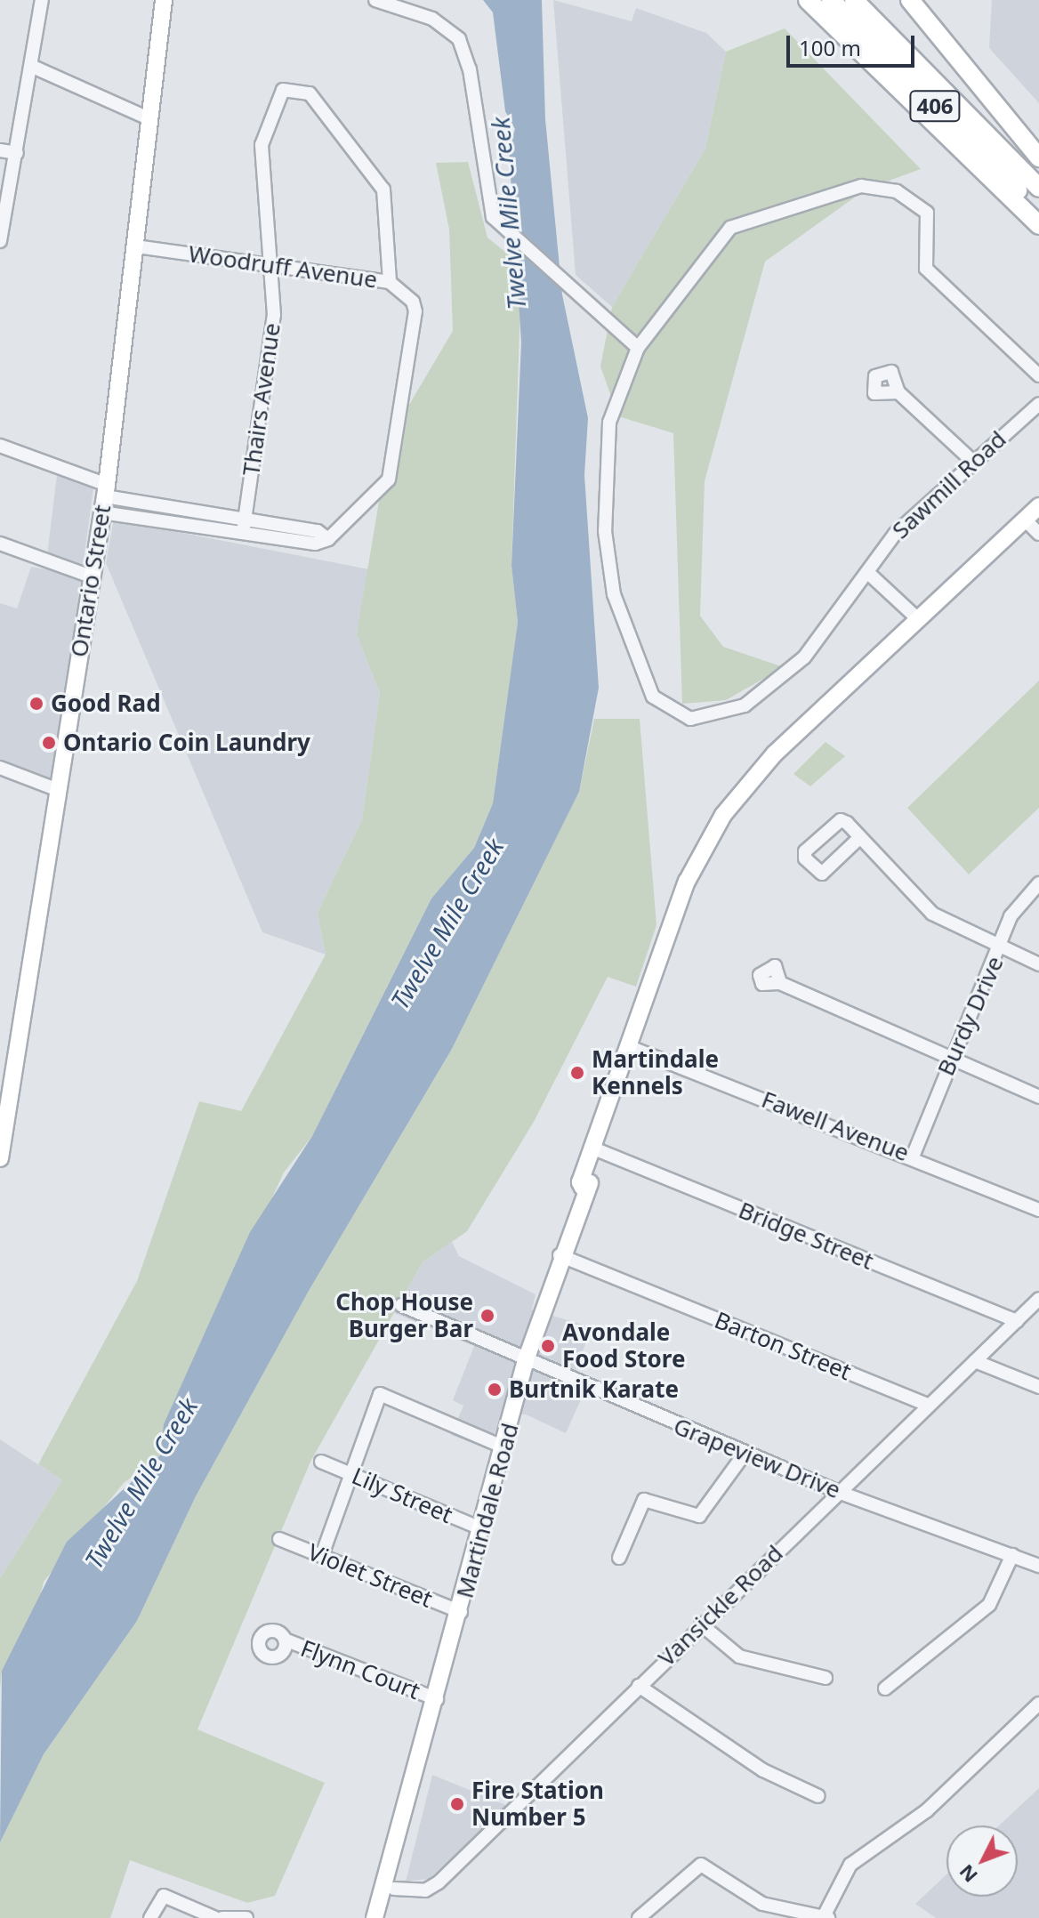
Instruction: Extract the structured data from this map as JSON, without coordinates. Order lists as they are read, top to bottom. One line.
{"streets":{"highway":["406"],"main road":["Ontario Street","Martindale Road"],"street":["Woodruff Avenue","Thairs Avenue","Sawmill Road","Burdy Drive","Fawell Avenue","Bridge Street","Barton Street","Grapeview Drive","Lily Street","Violet Street","Vansickle Road","Flynn Court"]},"crossings":[["Woodruff Avenue","Thairs Avenue"],["Woodruff Avenue","Ontario Street"],["Burdy Drive","Fawell Avenue"],["Fawell Avenue","Martindale Road"],["Bridge Street","Martindale Road"],["Bridge Street","Vansickle Road"],["Barton Street","Martindale Road"],["Barton Street","Vansickle Road"],["Grapeview Drive","Martindale Road"],["Grapeview Drive","Vansickle Road"],["Lily Street","Martindale Road"],["Martindale Road","Violet Street"],["Martindale Road","Vansickle Road"],["Martindale Road","Flynn Court"]],"water":["Twelve Mile Creek"],"places":["Good Rad","Ontario Coin Laundry","Martindale Kennels","Chop House Burger Bar","Avondale Food Store","Burtnik Karate","Fire Station Number 5"],"scale_bar":"100 m","north":"bottom left"}
